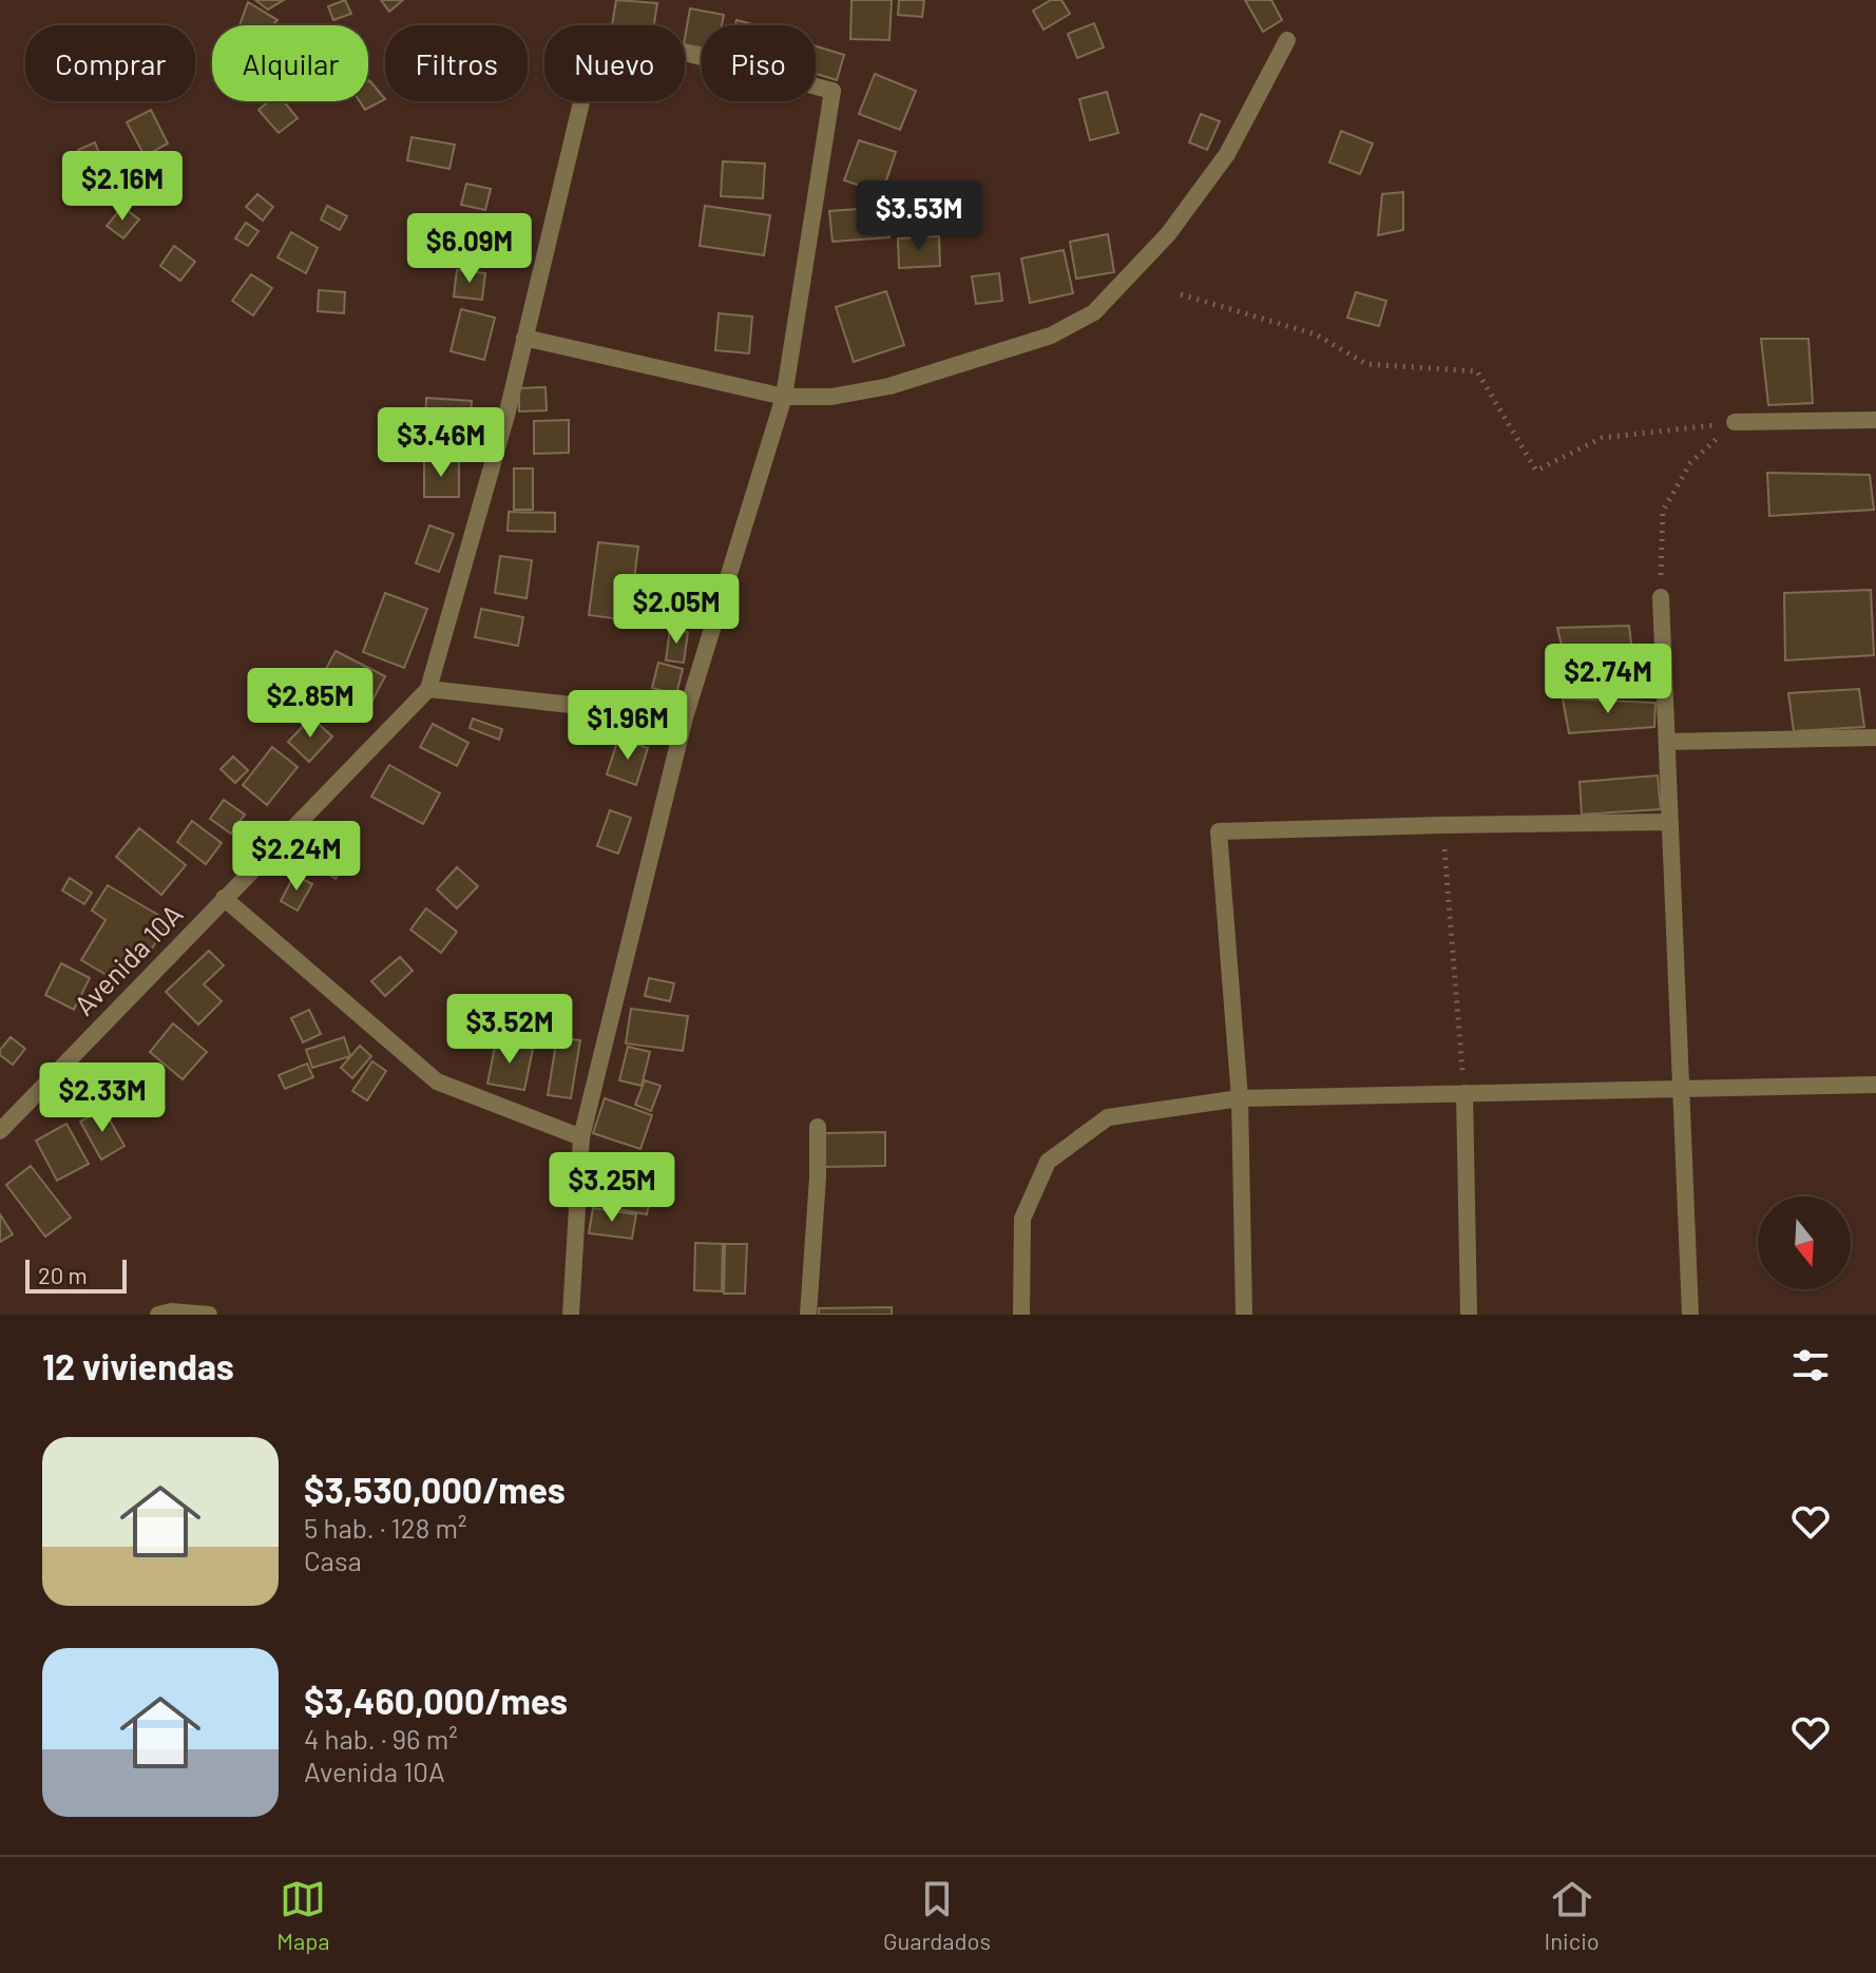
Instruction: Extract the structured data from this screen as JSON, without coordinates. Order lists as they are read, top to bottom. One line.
{"streets":{"street":["Avenida 10A"]},"scale_bar":"20 m","north":"bottom","page":{"chip":["Comprar","Alquilar","Filtros","Nuevo","Piso"],"price":["$2.16M","$3.53M","$6.09M","$3.46M","$2.05M","$2.74M","$2.85M","$1.96M","$2.24M","$3.52M","$2.33M","$3.25M"],"scale":"20 m","heading":"12 viviendas","list":[{"name":"$3,530,000/mes","note":"5 hab. · 128 m² · Casa"},{"name":"$3,460,000/mes","note":"4 hab. · 96 m² · Avenida 10A"}],"tabs":["Mapa","Guardados","Inicio"]}}
